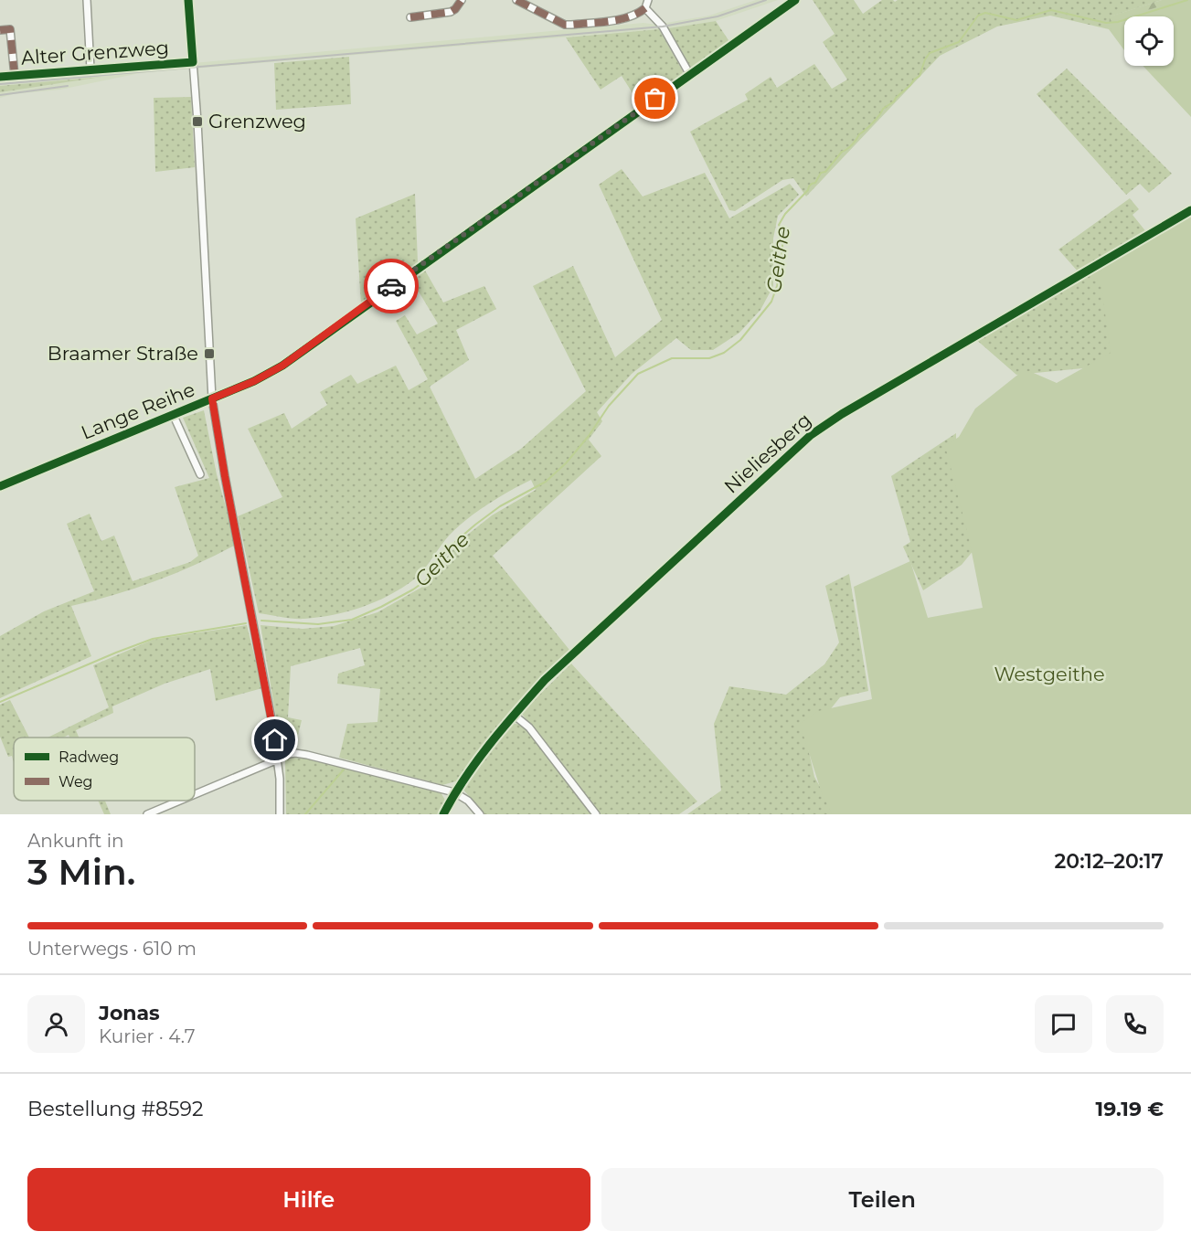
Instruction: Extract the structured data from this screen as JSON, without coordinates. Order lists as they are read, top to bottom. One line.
{"streets":{"street":["Alter Grenzweg","Lange Reihe","Nieliesberg"]},"water":["Geithe"],"parks":["Westgeithe"],"places":{"transit":["Grenzweg","Braamer Straße"]},"legend":["Radweg","Weg"],"page":{"heading":["3 Min.","Ankunft in","20:12–20:17"],"panel":["Jonas","Kurier · 4.7","Bestellung #8592","19.19 €"],"bar":"Unterwegs · 610 m","buttons":["Hilfe","Teilen"]}}
